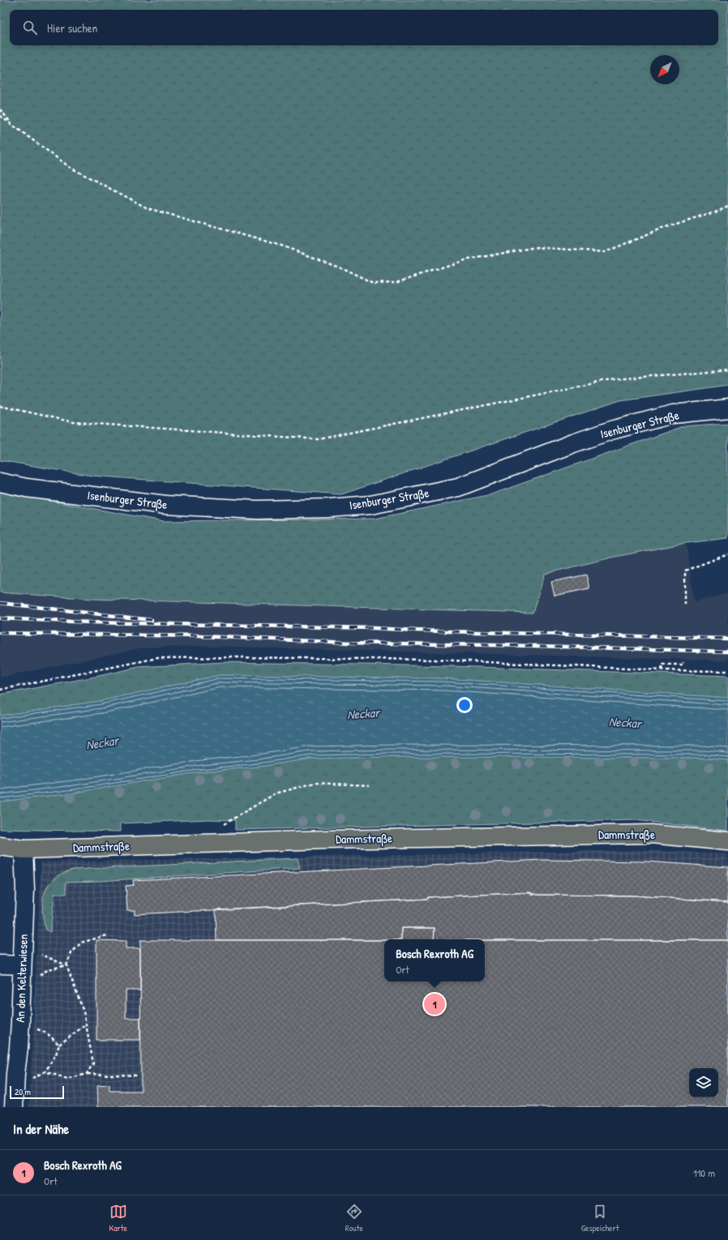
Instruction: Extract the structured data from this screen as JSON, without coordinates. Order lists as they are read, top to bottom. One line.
{"streets":{"main road":["Dammstraße"],"street":["Isenburger Straße","An den Kelterwiesen"]},"crossings":[["Dammstraße","An den Kelterwiesen"]],"water":["Neckar"],"scale_bar":"20 m","north":"bottom left","page":{"search":"Hier suchen","popup":["Bosch Rexroth AG","Ort"],"pins":"1","scale":"20 m","heading":"In der Nähe","list":[{"mark":"1","name":"Bosch Rexroth AG","note":"Ort","value":"110 m"}],"nav":["Karte","Route","Gespeichert"]}}
